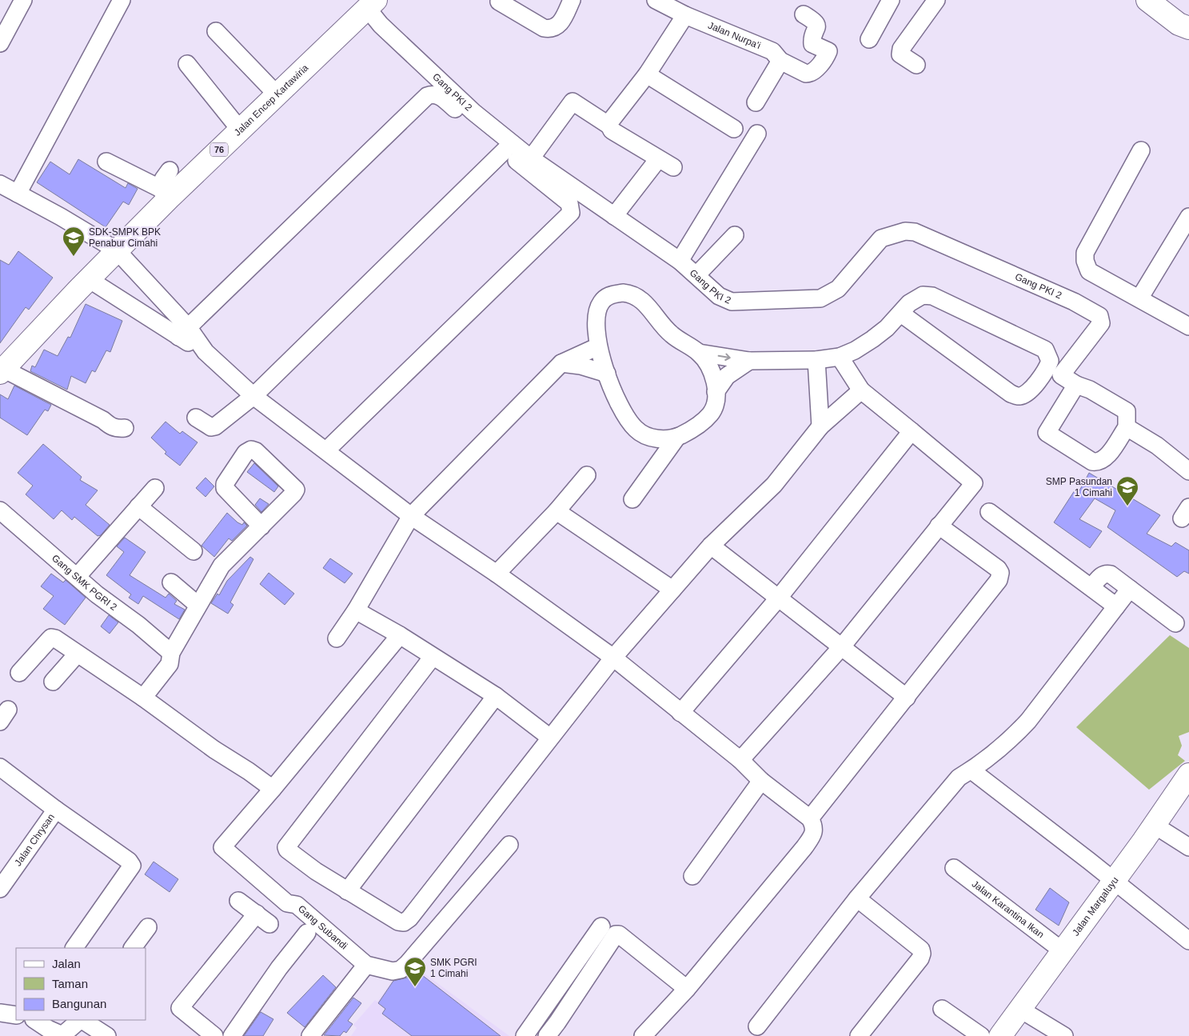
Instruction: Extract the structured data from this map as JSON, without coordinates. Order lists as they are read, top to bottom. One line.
{"streets":{"main road":["Jalan Encep Kartawiria","76","Jalan Margaluyu"],"street":["Jalan Nurpa'i","Gang PKI 2","Gang SMK PGRI 2","Jalan Chrysan","Jalan Karantina Ikan","Gang Subandi"]},"crossings":[["Gang PKI 2","Jalan Encep Kartawiria"],["Jalan Margaluyu","Jalan Karantina Ikan"]],"places":{"school or university":["SDK-SMPK BPK Penabur Cimahi","SMP Pasundan 1 Cimahi","SMK PGRI 1 Cimahi"]},"legend":["Jalan","Taman","Bangunan"]}
